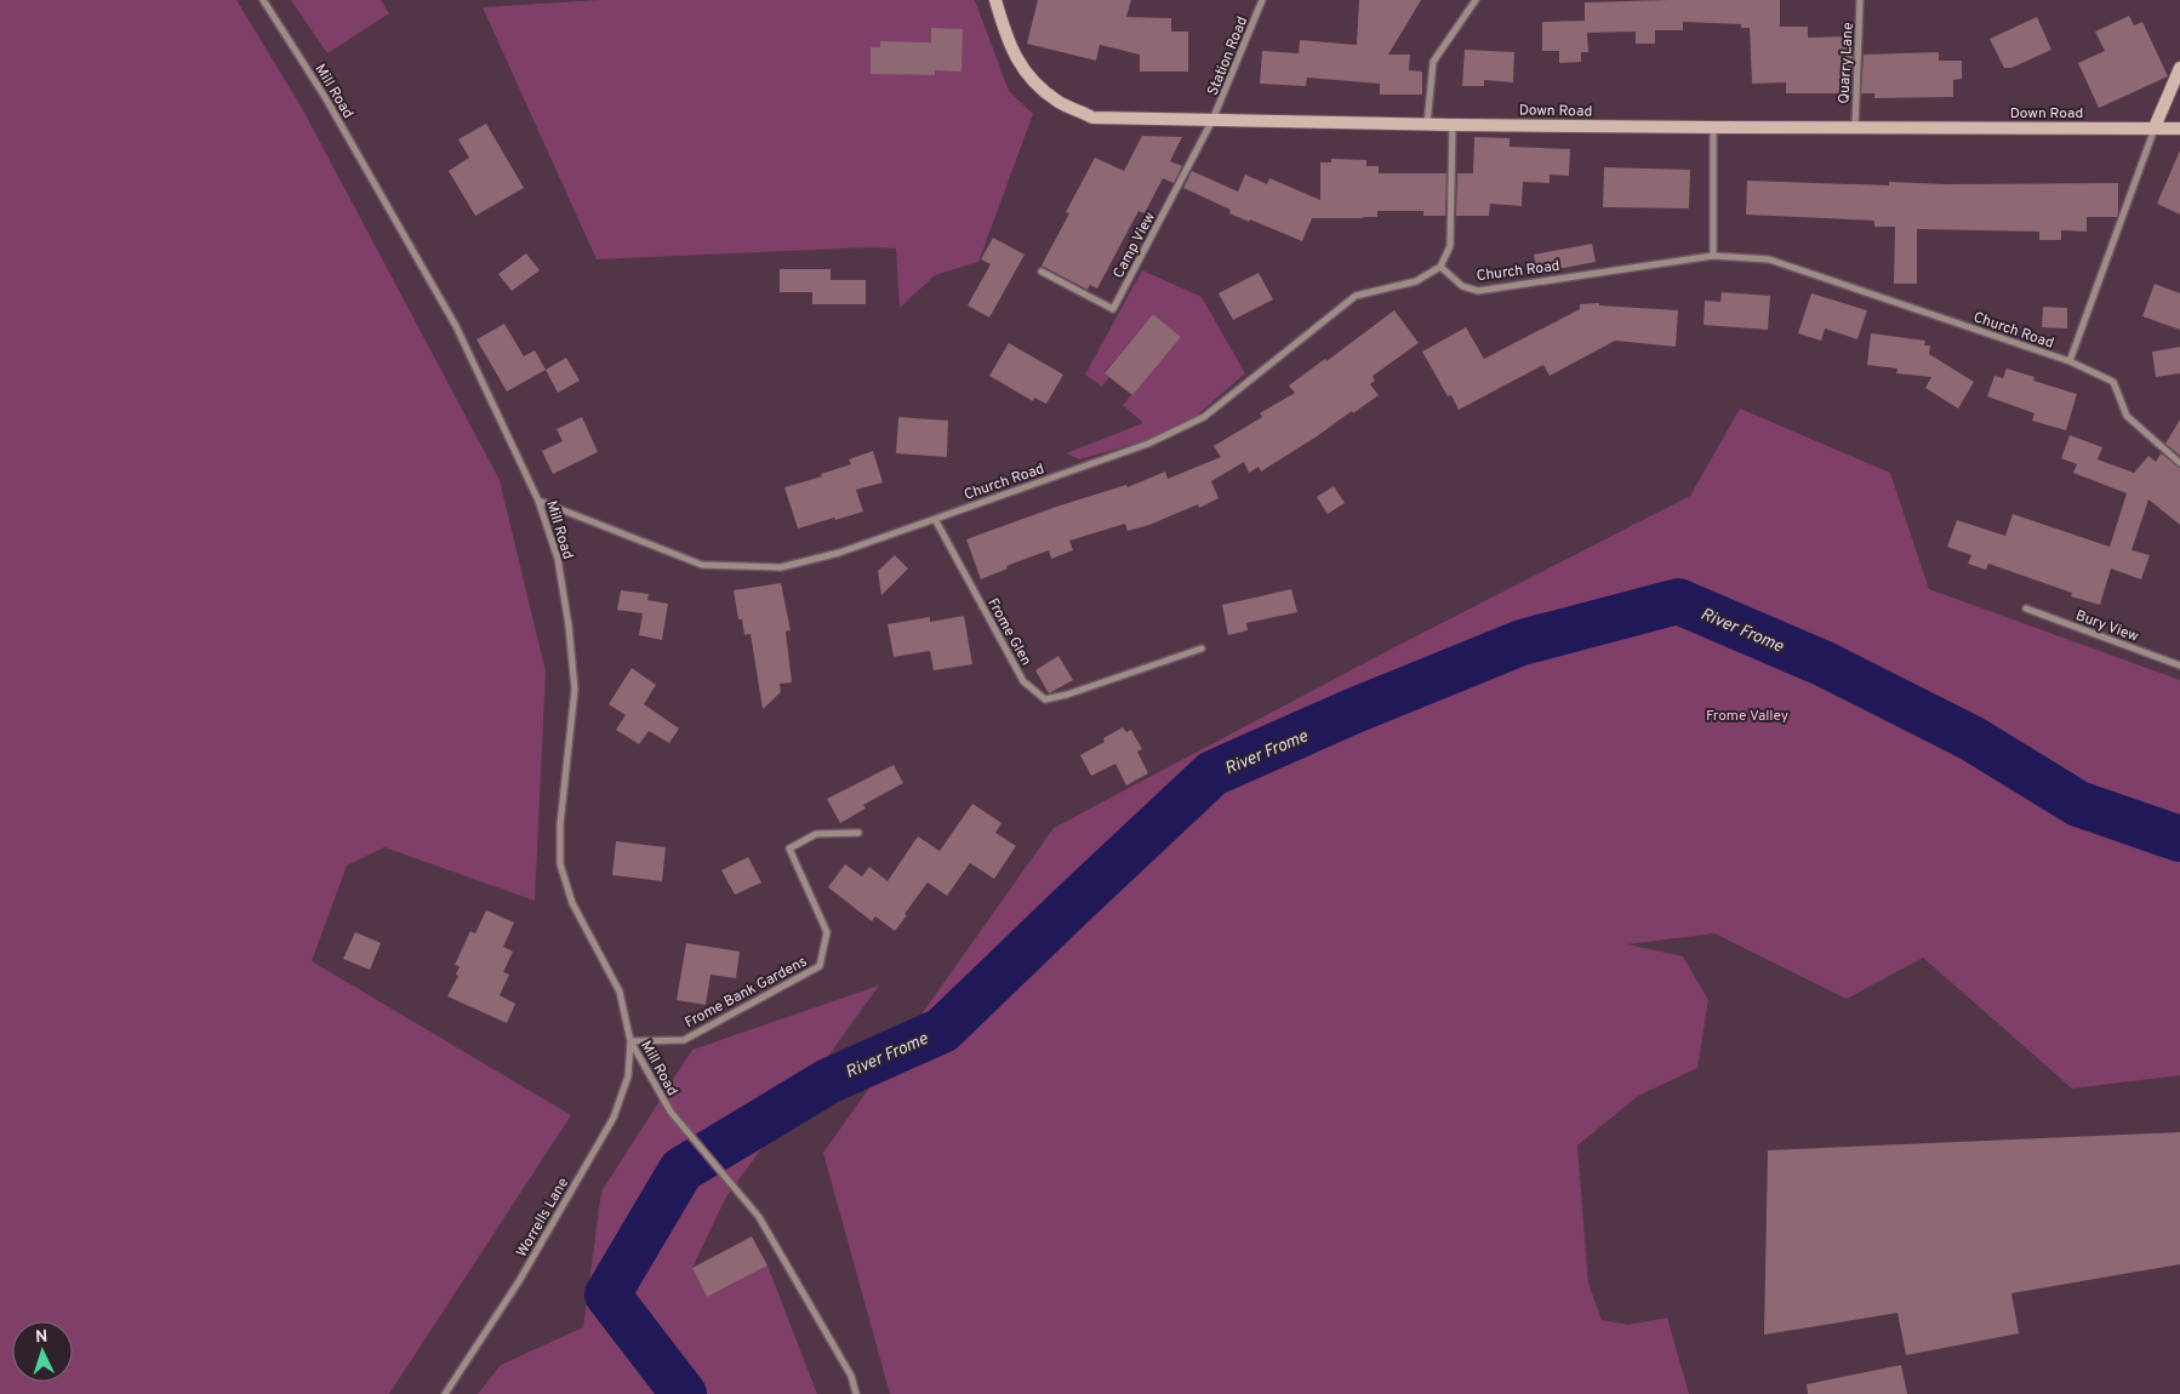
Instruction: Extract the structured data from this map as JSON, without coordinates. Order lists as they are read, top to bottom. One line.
{"streets":{"street":["Station Road","Quarry Lane","Mill Road","Down Road","Camp View","Church Road","Bury View","Frome Glen","Frome Bank Gardens","Worrells Lane"]},"crossings":[["Station Road","Down Road"],["Station Road","Camp View"],["Quarry Lane","Down Road"],["Mill Road","Church Road"],["Mill Road","Frome Bank Gardens"],["Mill Road","Worrells Lane"],["Down Road","Camp View"],["Down Road","Church Road"],["Church Road","Frome Glen"],["Frome Bank Gardens","Worrells Lane"]],"water":["River Frome"],"parks":["Frome Valley"],"north":"top"}
